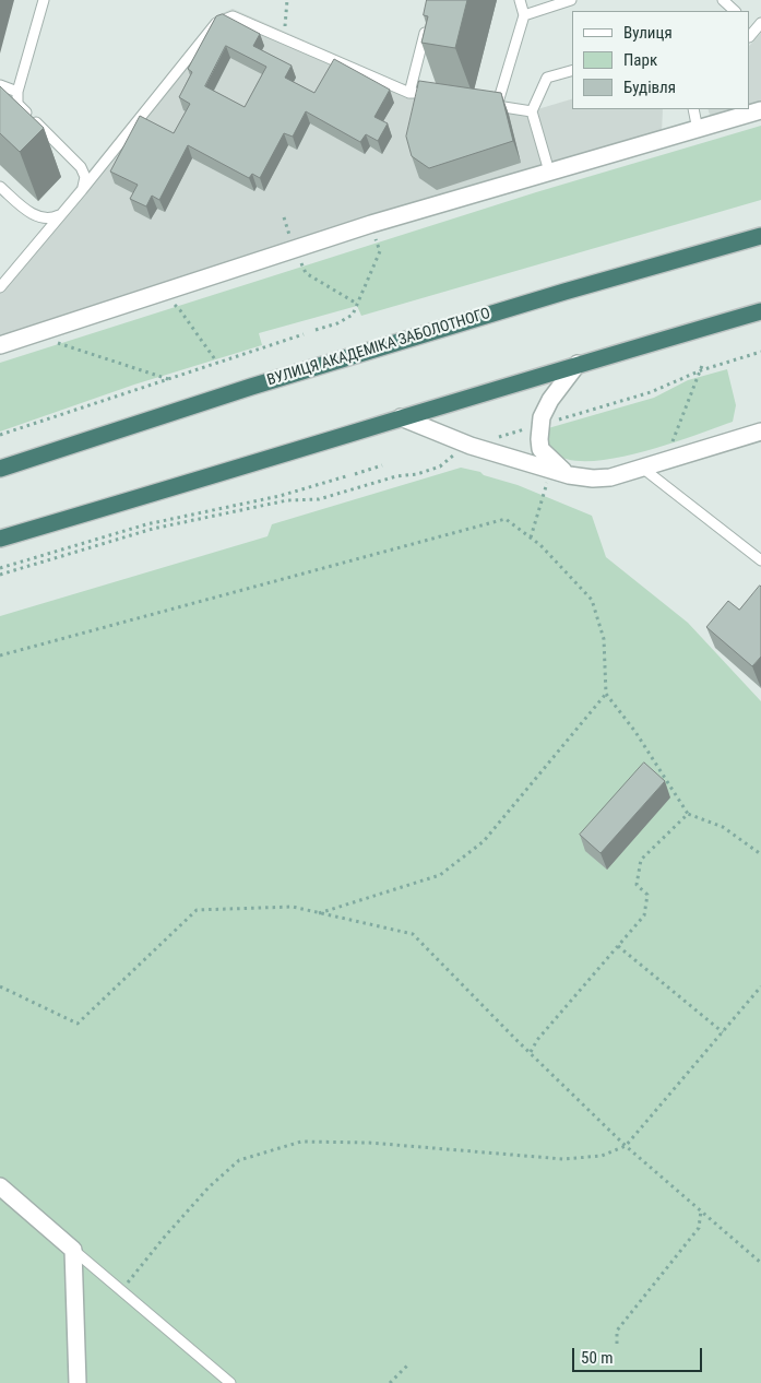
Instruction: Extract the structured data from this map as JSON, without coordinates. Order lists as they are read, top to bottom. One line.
{"streets":{"highway":["ВУЛИЦЯ АКАДЕМІКА ЗАБОЛОТНОГО"]},"legend":["Вулиця","Парк","Будівля"],"scale_bar":"50 m"}
